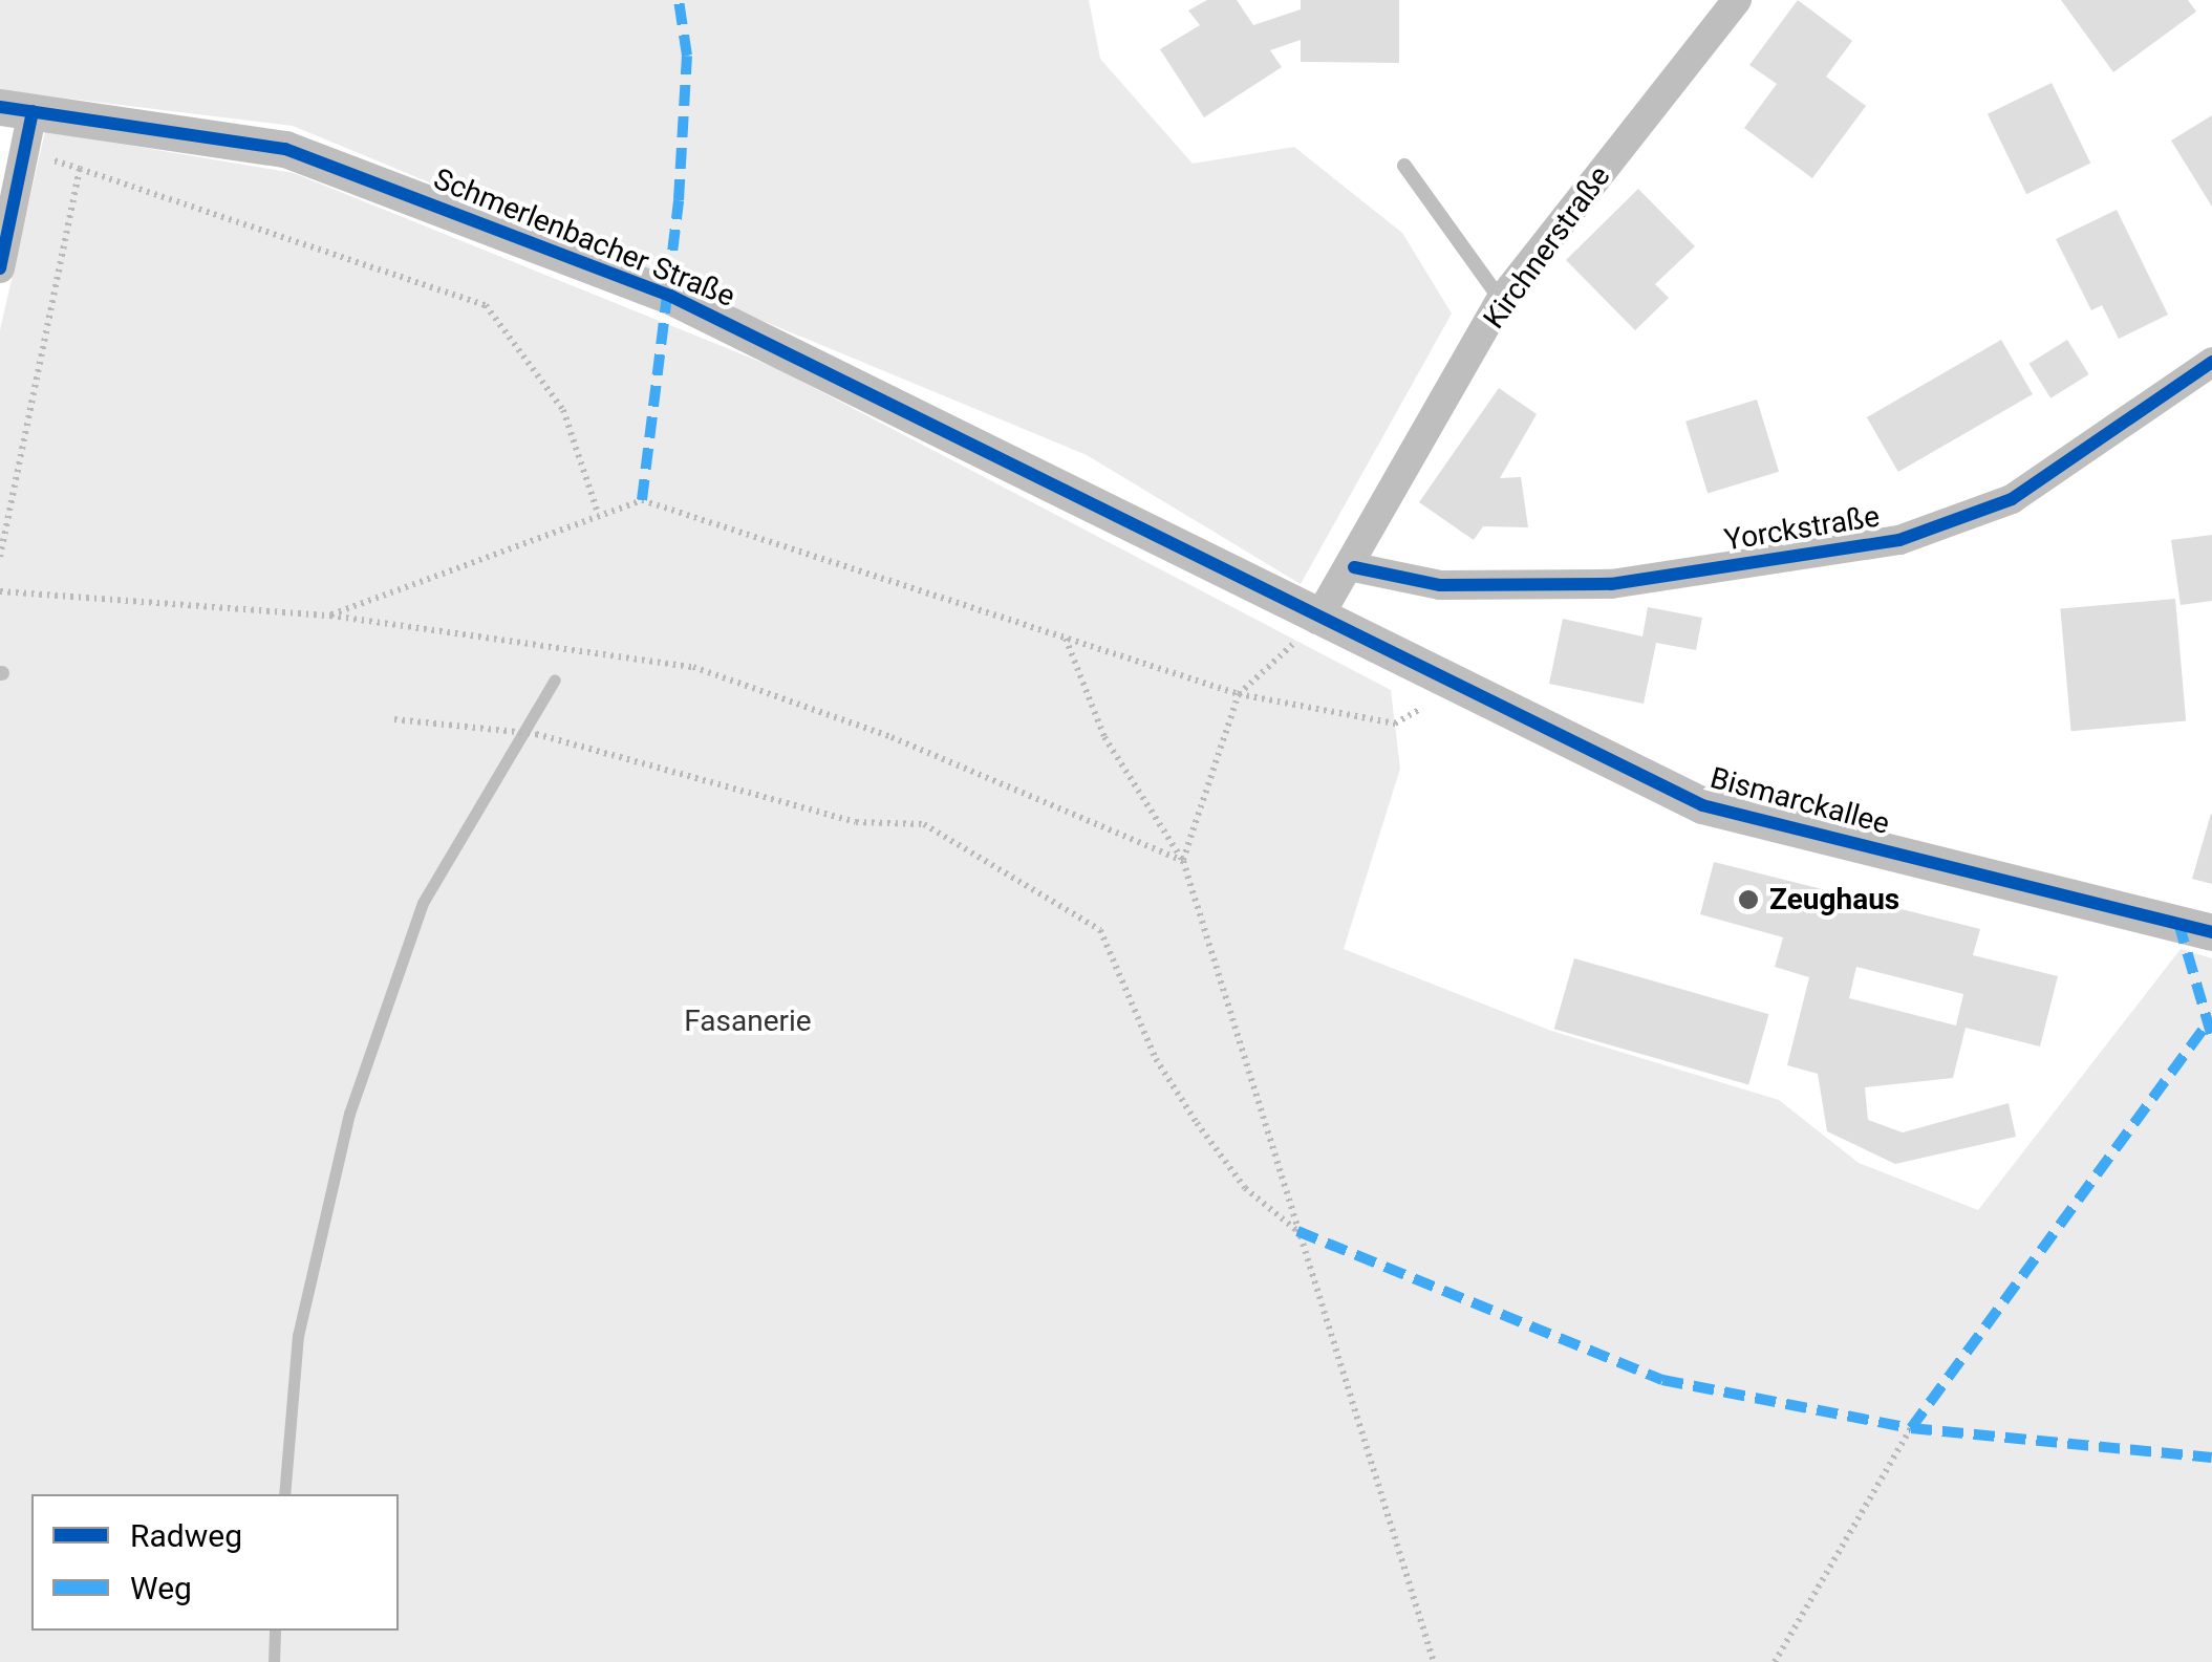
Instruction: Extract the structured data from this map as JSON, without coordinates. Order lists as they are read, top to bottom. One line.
{"streets":{"street":["Schmerlenbacher Straße","Kirchnerstraße","Yorckstraße","Bismarckallee"]},"crossings":[["Schmerlenbacher Straße","Bismarckallee"],["Kirchnerstraße","Yorckstraße"],["Kirchnerstraße","Bismarckallee"]],"parks":["Fasanerie"],"places":["Zeughaus"],"legend":["Radweg","Weg"]}
